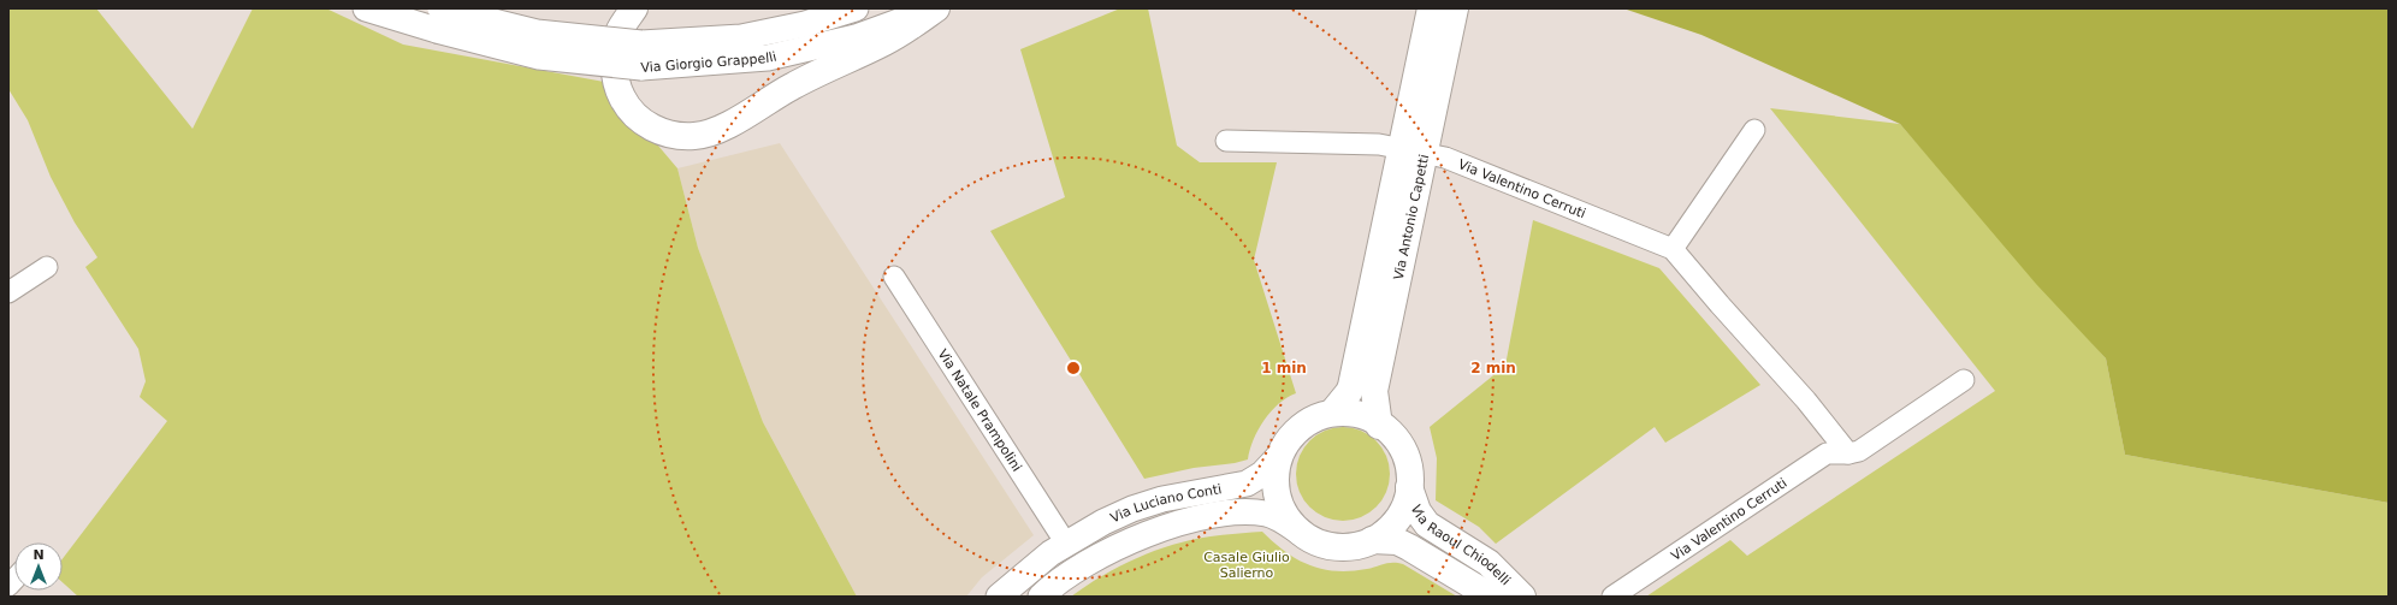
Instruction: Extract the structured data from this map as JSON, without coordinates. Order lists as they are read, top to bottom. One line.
{"streets":{"main road":["Via Antonio Capetti","Via Raoul Chiodelli"],"street":["Via Giorgio Grappelli","Via Valentino Cerruti","Via Natale Prampolini","Via Luciano Conti"]},"crossings":[["Via Valentino Cerruti","Via Antonio Capetti"],["Via Antonio Capetti","Via Luciano Conti"],["Via Antonio Capetti","Via Raoul Chiodelli"],["Via Natale Prampolini","Via Luciano Conti"],["Via Luciano Conti","Via Raoul Chiodelli"]],"parks":["Casale Giulio Salierno"],"north":"top","rings":["1 min","2 min"]}
